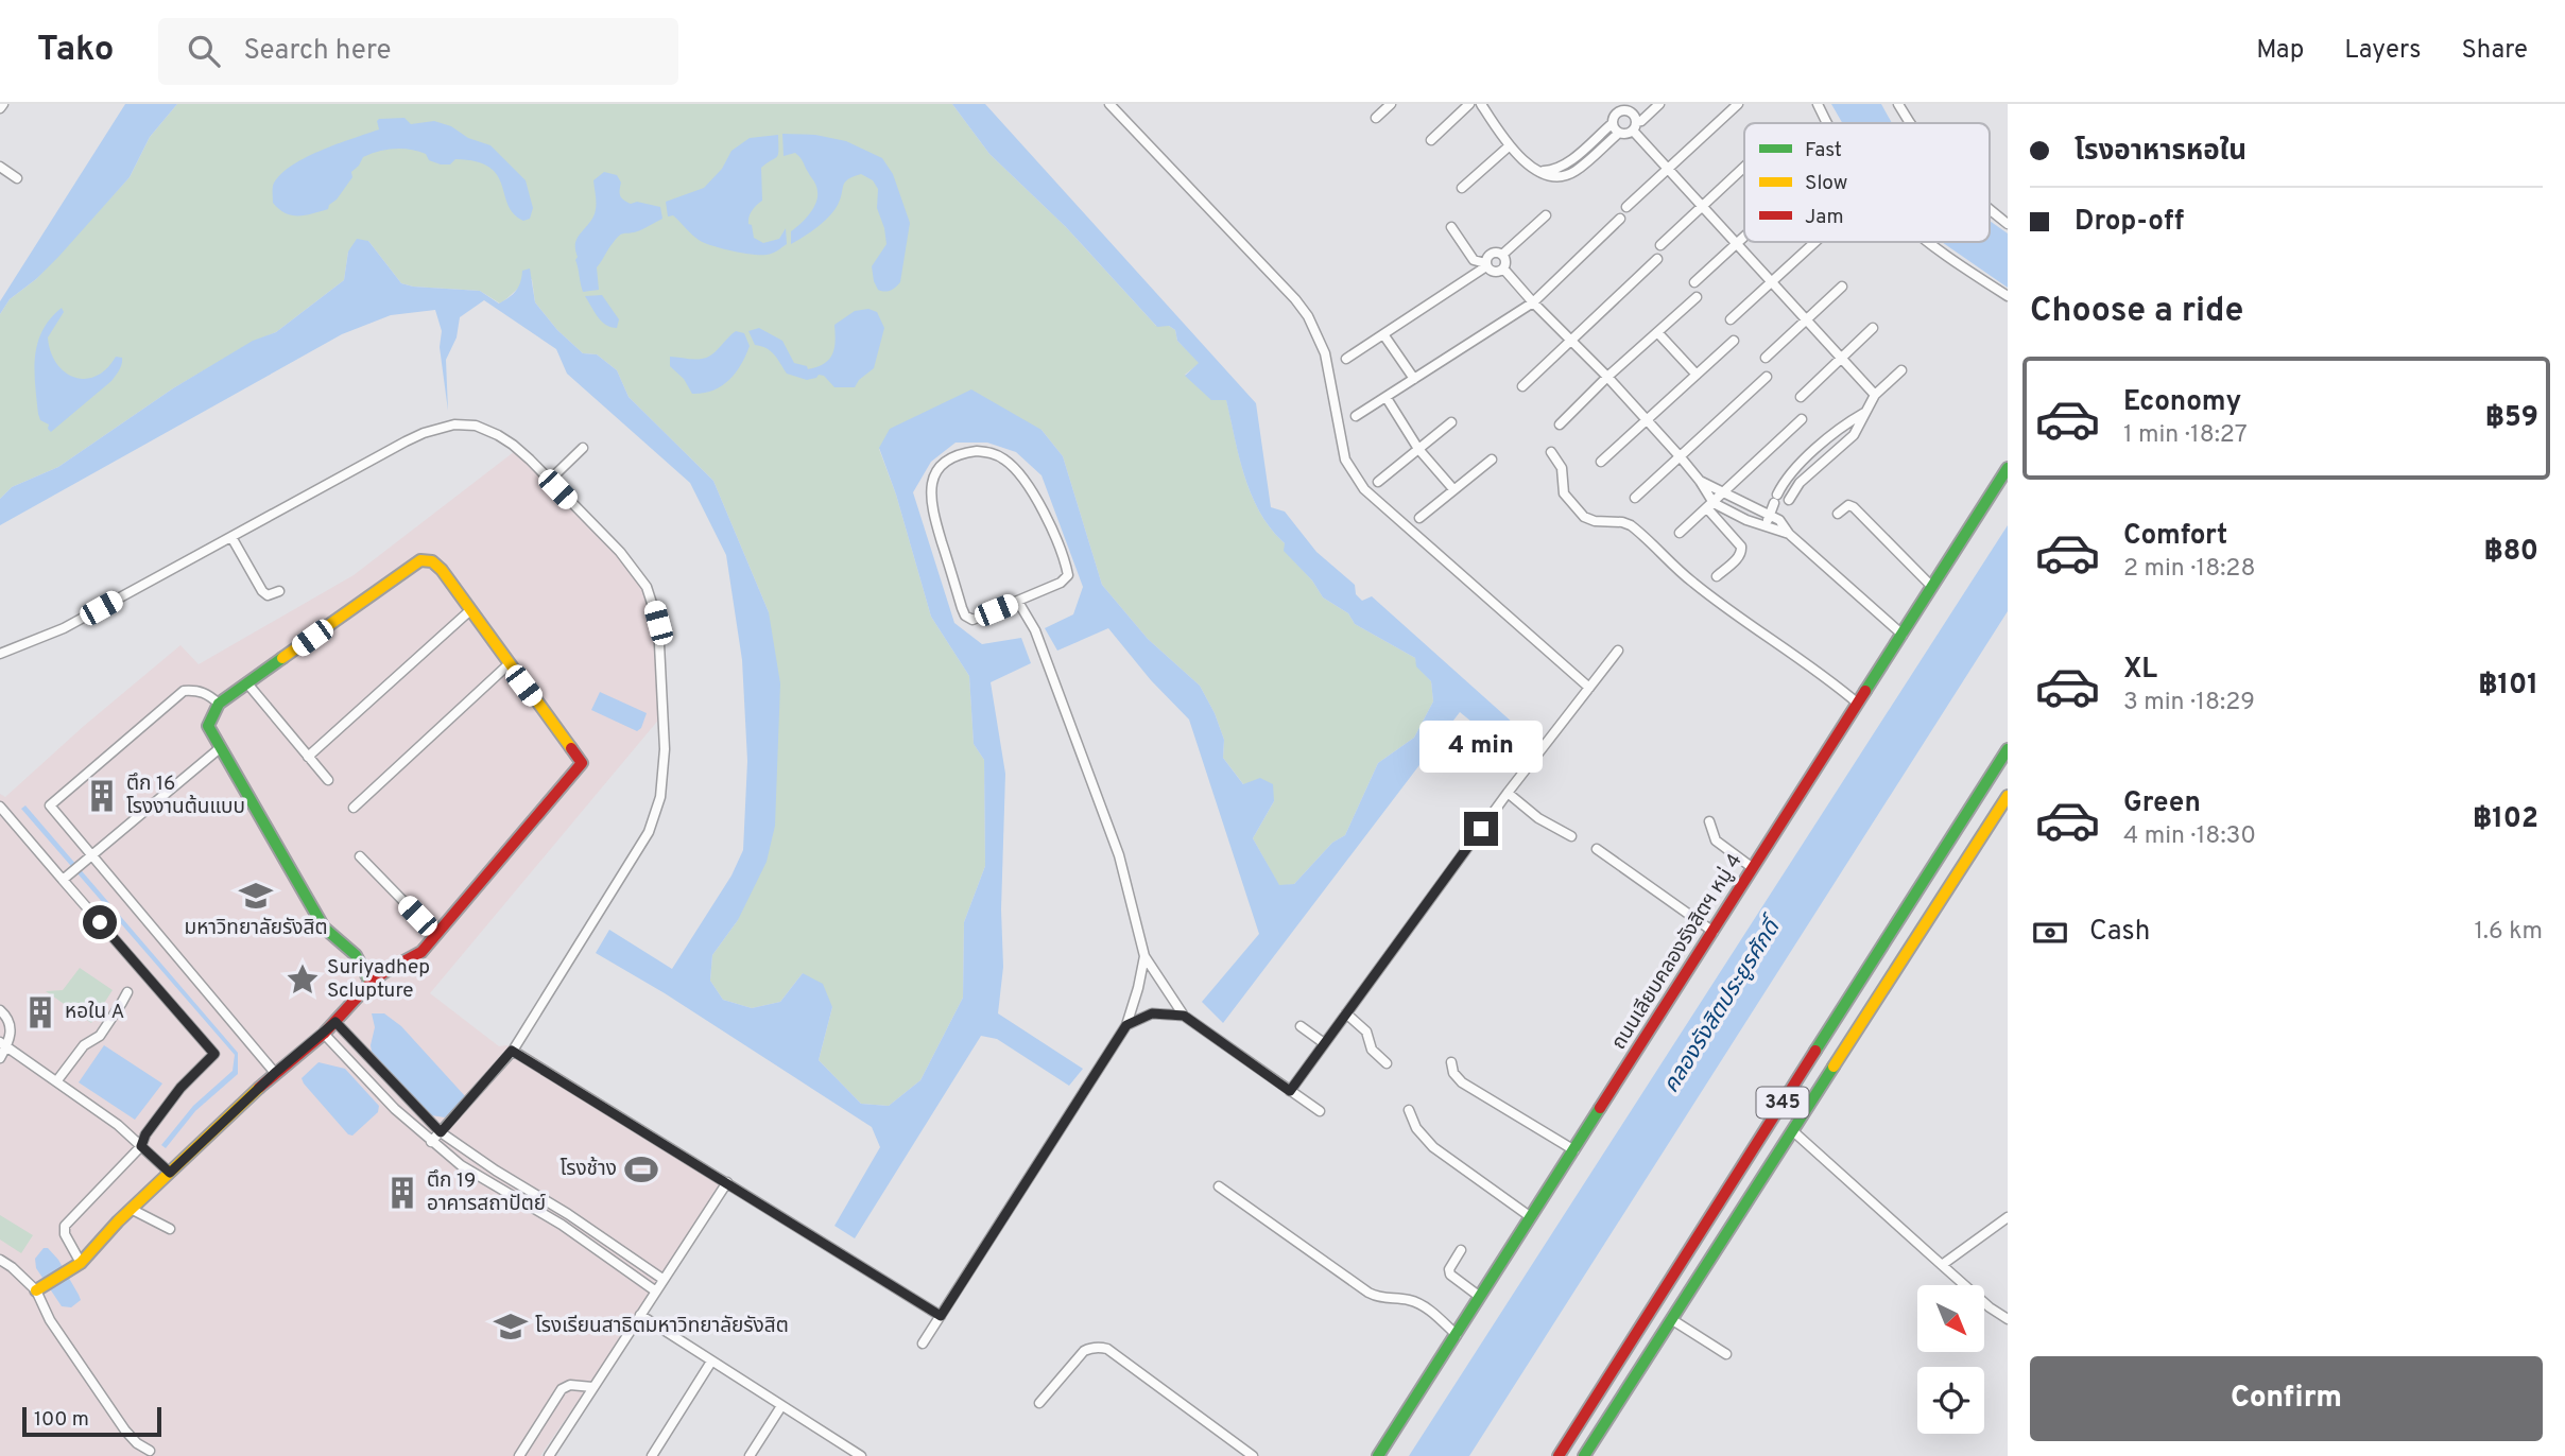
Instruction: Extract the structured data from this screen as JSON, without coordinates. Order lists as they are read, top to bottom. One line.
{"streets":{"street":["ถนนเลียบคลองรังสิตฯ หมู่ 4","345"]},"water":["คลองรังสิตประยูรศักดิ์"],"places":{"building":["ตึก 16 โรงงานต้นแบบ","หอใน A","ตึก 19 อาคารสถาปัตย์"],"school or university":["มหาวิทยาลัยรังสิต","โรงเรียนสาธิตมหาวิทยาลัยรังสิต"],"place":["Suriyadhep Sclupture"],"sports":["โรงช้าง"]},"legend":["Fast","Slow","Jam"],"scale_bar":"100 m","north":"bottom right","page":{"header":"Tako","search":"Search here","nav":["Map","Layers","Share"],"banner":["โรงอาหารหอใน","Drop-off"],"heading":"Choose a ride","list":[{"name":"Economy","note":"1 min · 18:27","value":"฿59"},{"name":"Comfort","note":"2 min · 18:28","value":"฿80"},{"name":"XL","note":"3 min · 18:29","value":"฿101"},{"name":"Green","note":"4 min · 18:30","value":"฿102"}],"bubble":"4 min","pay":["Cash","1.6 km"],"buttons":"Confirm","scale":"100 m"}}
